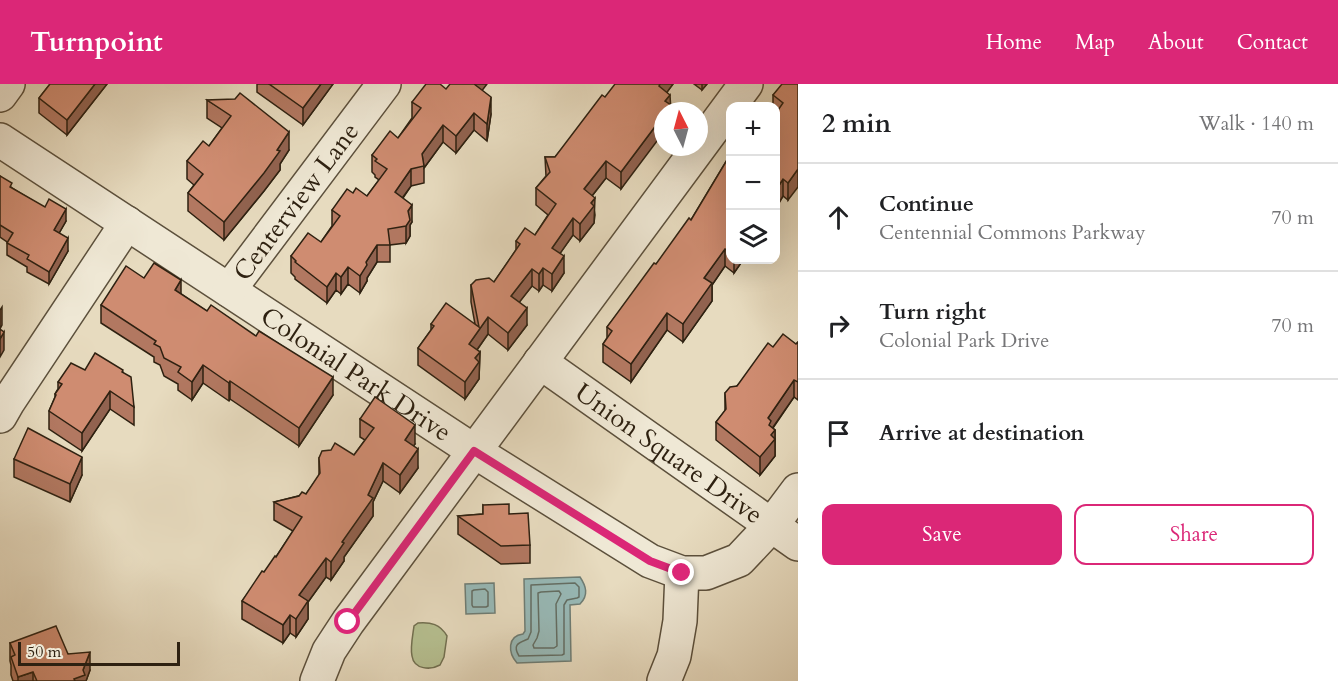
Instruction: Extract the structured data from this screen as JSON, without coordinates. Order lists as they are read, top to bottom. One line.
{"streets":{"street":["Centerview Lane","Colonial Park Drive","Union Square Drive"]},"crossings":[["Centerview Lane","Colonial Park Drive"],["Colonial Park Drive","Union Square Drive"]],"scale_bar":"50 m","north":"top","page":{"header":"Turnpoint","nav":["Home","Map","About","Contact"],"heading":["2 min","Walk · 140 m"],"map_buttons":["+","−"],"list":[["Continue","Centennial Commons Parkway","70 m"],["Turn right","Colonial Park Drive","70 m"],"Arrive at destination"],"buttons":["Save","Share"],"scale":"50 m"}}
